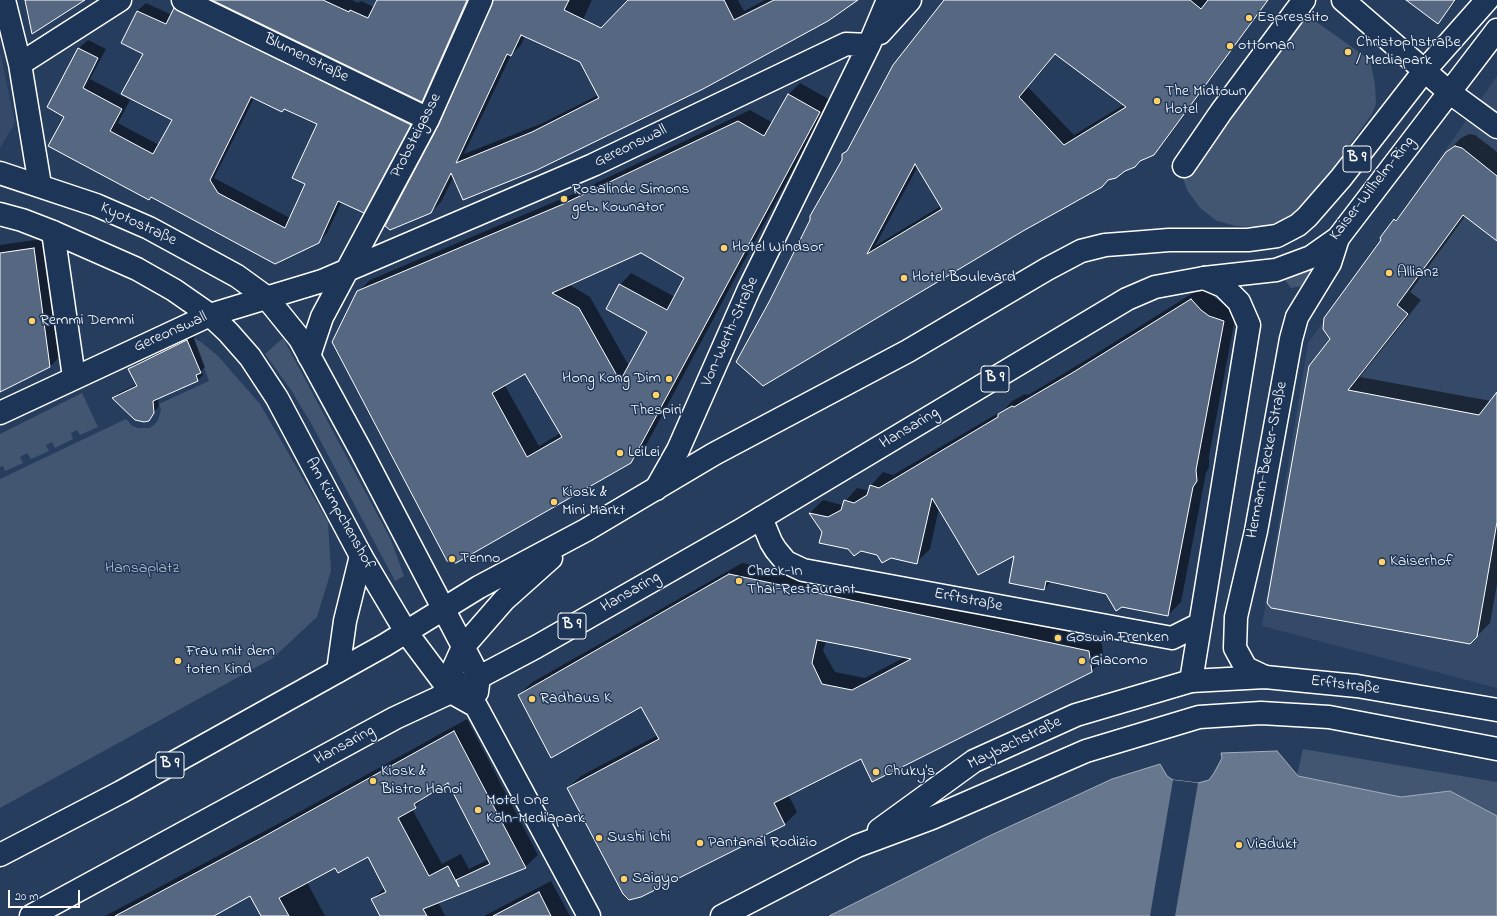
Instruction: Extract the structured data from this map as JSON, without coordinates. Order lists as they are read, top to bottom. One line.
{"streets":{"main road":["Blumenstraße","Probsteigasse","Gereonswall","B 9","Kaiser-Wilhelm-Ring","Kyotostraße","Von-Werth-Straße","Hansaring","Hermann-Becker-Straße","Am Kümpchenshof","Erftstraße","Maybachstraße"]},"crossings":[["Blumenstraße","Probsteigasse"],["Probsteigasse","Gereonswall"],["Gereonswall","Kyotostraße"],["Gereonswall","Von-Werth-Straße"],["Gereonswall","Am Kümpchenshof"],["B 9","Kaiser-Wilhelm-Ring"],["B 9","Von-Werth-Straße"],["B 9","Hansaring"],["B 9","Am Kümpchenshof"],["Kaiser-Wilhelm-Ring","Von-Werth-Straße"],["Kaiser-Wilhelm-Ring","Hansaring"],["Kaiser-Wilhelm-Ring","Hermann-Becker-Straße"],["Hansaring","Am Kümpchenshof"],["Hansaring","Erftstraße"],["Hermann-Becker-Straße","Erftstraße"],["Erftstraße","Maybachstraße"]],"parks":["Hansaplatz"],"places":["Espressito","ottoman","Christophstraße / Mediapark","The Midtown Hotel","Rosalinde Simons geb. Kownator","Hotel Windsor","Allianz","Hotel Boulevard","Remmi Demmi","Hong Kong Dim","Thespiri","LeiLei","Kiosk & Mini Markt","Tenno","Kaiserhof","Check-In Thai-Restaurant","Goswin Frenken","Frau mit dem toten Kind","Giacomo","Radhaus K","Chuky's","Kiosk & Bistro Hanoi","Motel One Köln-Mediapark","Sushi Ichi","Pantanal Rodizio","Viadukt","Saigyo"],"scale_bar":"20 m"}
